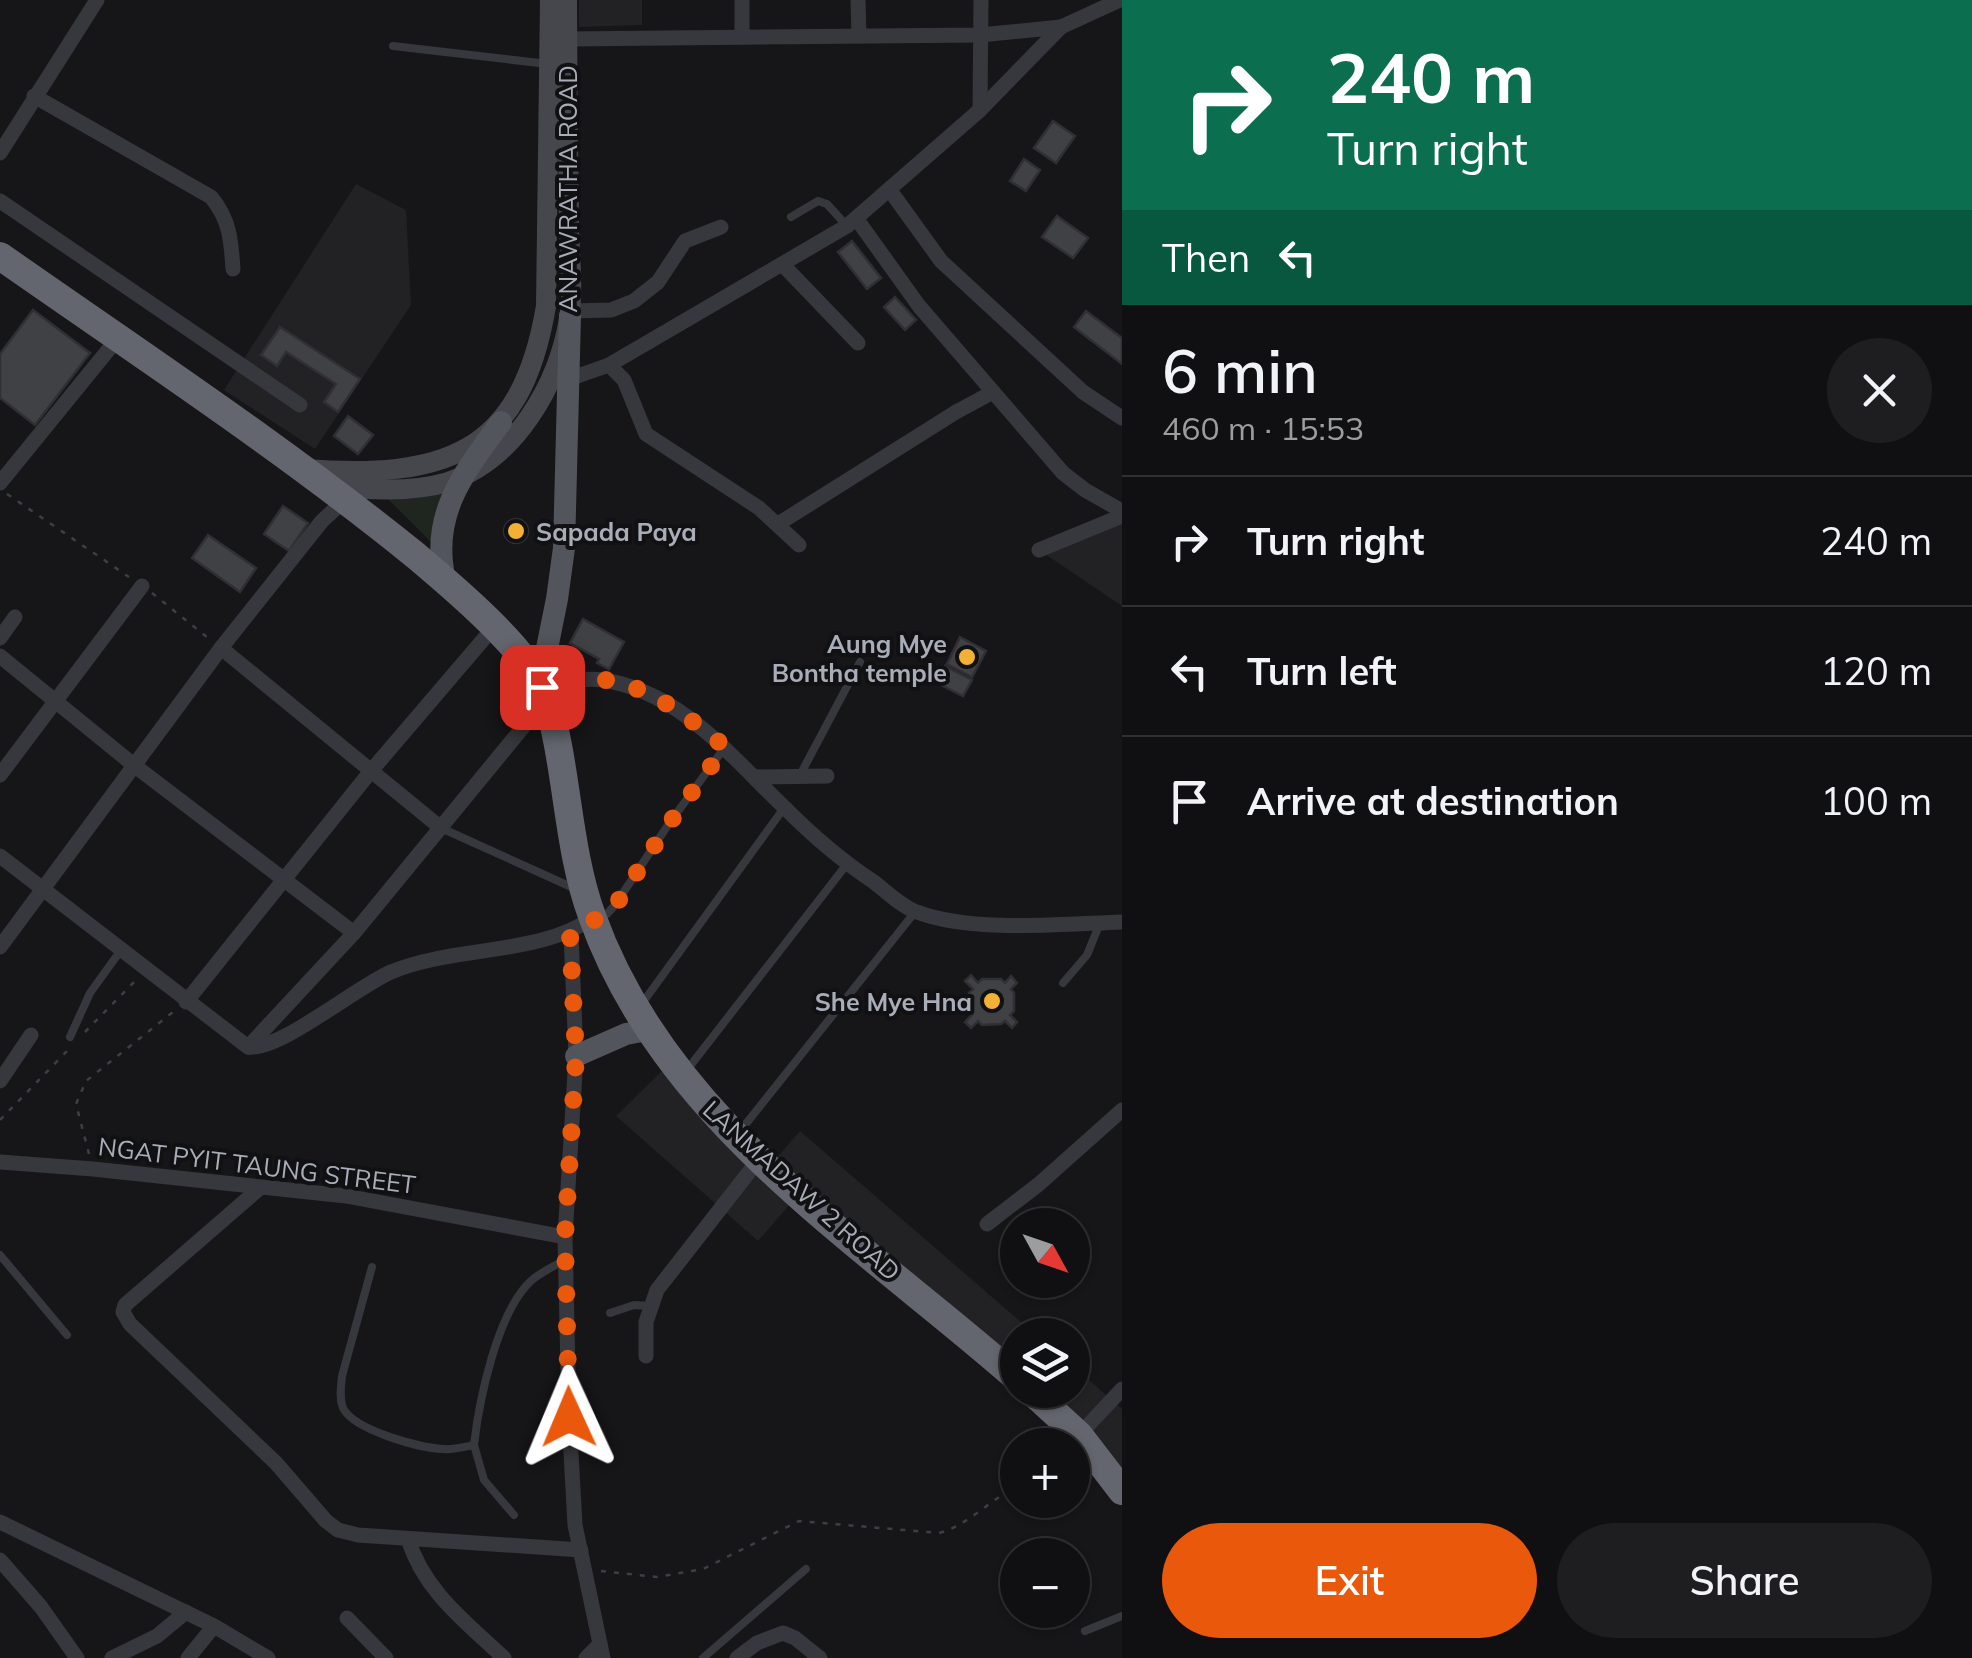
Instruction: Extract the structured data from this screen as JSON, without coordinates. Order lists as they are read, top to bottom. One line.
{"streets":{"highway":["LANMADAW 2 ROAD"],"main road":["ANAWRATHA ROAD"],"street":["NGAT PYIT TAUNG STREET"]},"places":["Sapada Paya","Aung Mye Bontha temple","She Mye Hna"],"north":"bottom right","page":{"turn":["240 m","Turn right"],"then":"Then","heading":["6 min","460 m · 15:53"],"list":[{"name":"Turn right","value":"240 m"},{"name":"Turn left","value":"120 m"},{"name":"Arrive at destination","value":"100 m"}],"map_buttons":["+","−"],"buttons":["Exit","Share"]}}
